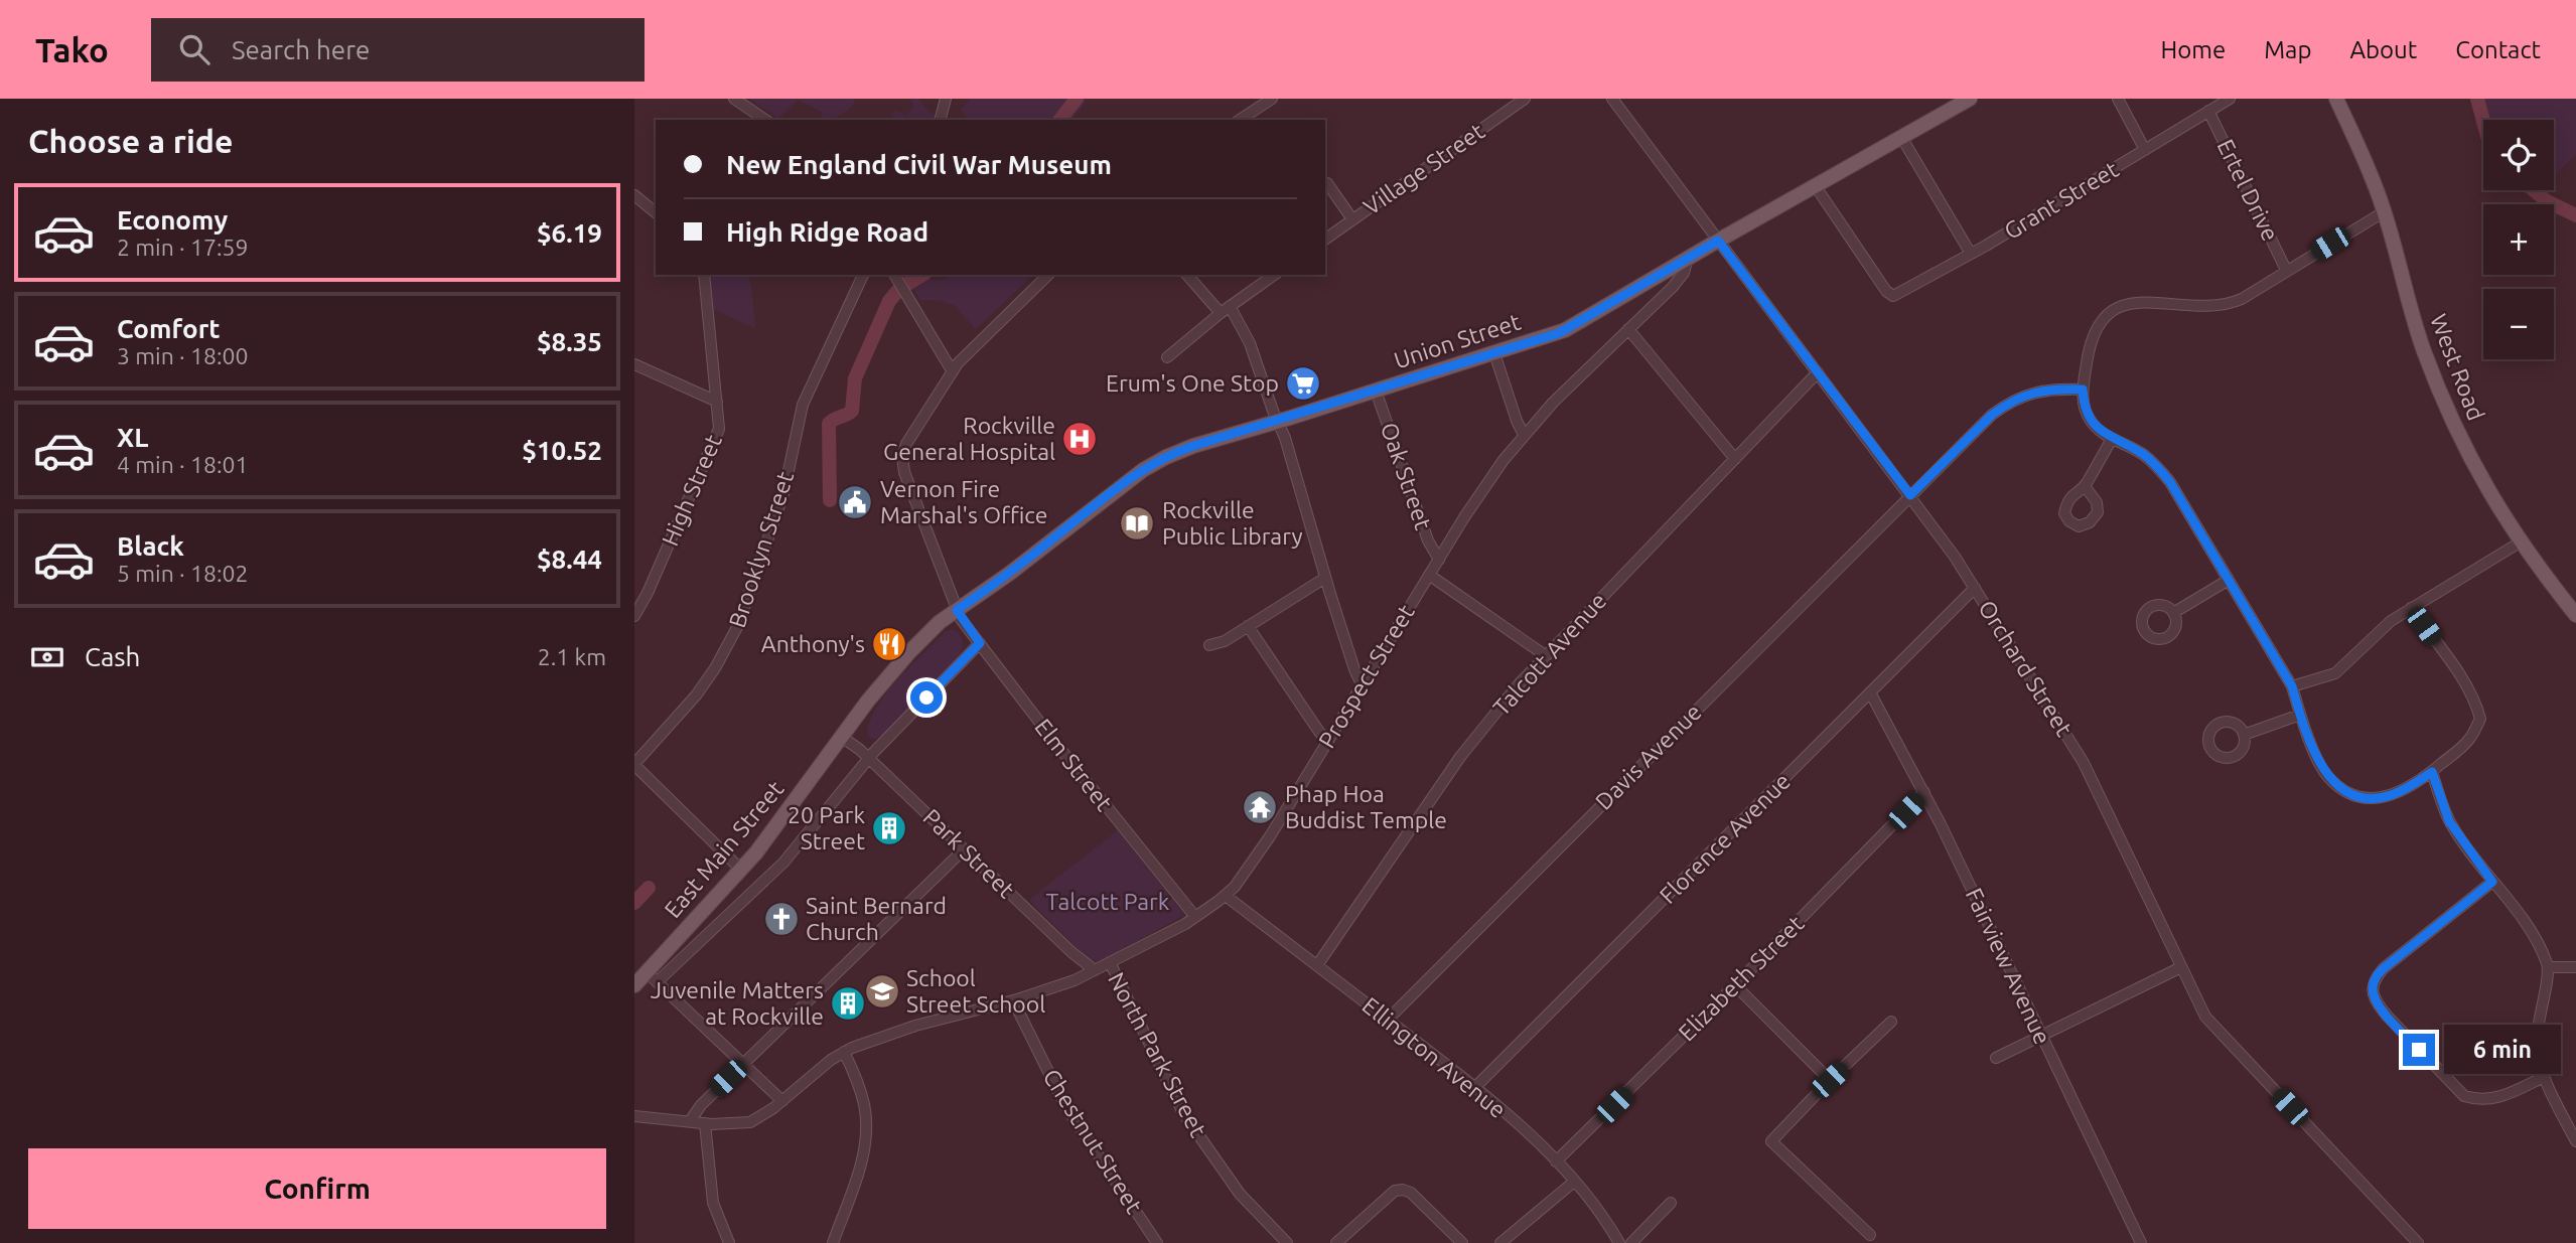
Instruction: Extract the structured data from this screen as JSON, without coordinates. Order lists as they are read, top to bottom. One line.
{"streets":{"main road":["Union Street","West Road","East Main Street"],"street":["Village Street","Ertel Drive","Grant Street","Oak Street","High Street","Brooklyn Street","Talcott Avenue","Orchard Street","Prospect Street","Davis Avenue","Elm Street","Florence Avenue","Park Street","Fairview Avenue","Elizabeth Street","North Park Street","Ellington Avenue","Chestnut Street"]},"crossings":[["Ertel Drive","Grant Street"],["Grant Street","Union Street"],["Union Street","Oak Street"],["Union Street","Orchard Street"],["Union Street","Prospect Street"],["Union Street","Elm Street"],["Union Street","East Main Street"],["Oak Street","Prospect Street"],["Talcott Avenue","Orchard Street"],["Talcott Avenue","Ellington Avenue"],["Orchard Street","Davis Avenue"],["Orchard Street","Florence Avenue"],["Prospect Street","Elm Street"],["Prospect Street","Park Street"],["Prospect Street","North Park Street"],["Prospect Street","Ellington Avenue"],["Prospect Street","Chestnut Street"],["Davis Avenue","Ellington Avenue"],["Elm Street","East Main Street"],["Florence Avenue","Fairview Avenue"],["Florence Avenue","Ellington Avenue"],["East Main Street","Park Street"],["Fairview Avenue","Elizabeth Street"],["Elizabeth Street","Ellington Avenue"]],"parks":["Talcott Park"],"places":{"supermarket":["Erum's One Stop"],"hospital":["Rockville General Hospital"],"public building":["Vernon Fire Marshal's Office"],"library":["Rockville Public Library"],"restaurant":["Anthony's"],"temple":["Phap Hoa Buddist Temple"],"building":["20 Park Street","Juvenile Matters at Rockville"],"church":["Saint Bernard Church"],"school or university":["School Street School"]},"page":{"header":"Tako","search":"Search here","nav":["Home","Map","About","Contact"],"heading":"Choose a ride","map_buttons":["+","−"],"banner":["New England Civil War Museum","High Ridge Road"],"list":[{"name":"Economy","note":"2 min · 17:59","value":"$6.19"},{"name":"Comfort","note":"3 min · 18:00","value":"$8.35"},{"name":"XL","note":"4 min · 18:01","value":"$10.52"},{"name":"Black","note":"5 min · 18:02","value":"$8.44"}],"pay":["Cash","2.1 km"],"bubble":"6 min","buttons":"Confirm"}}
